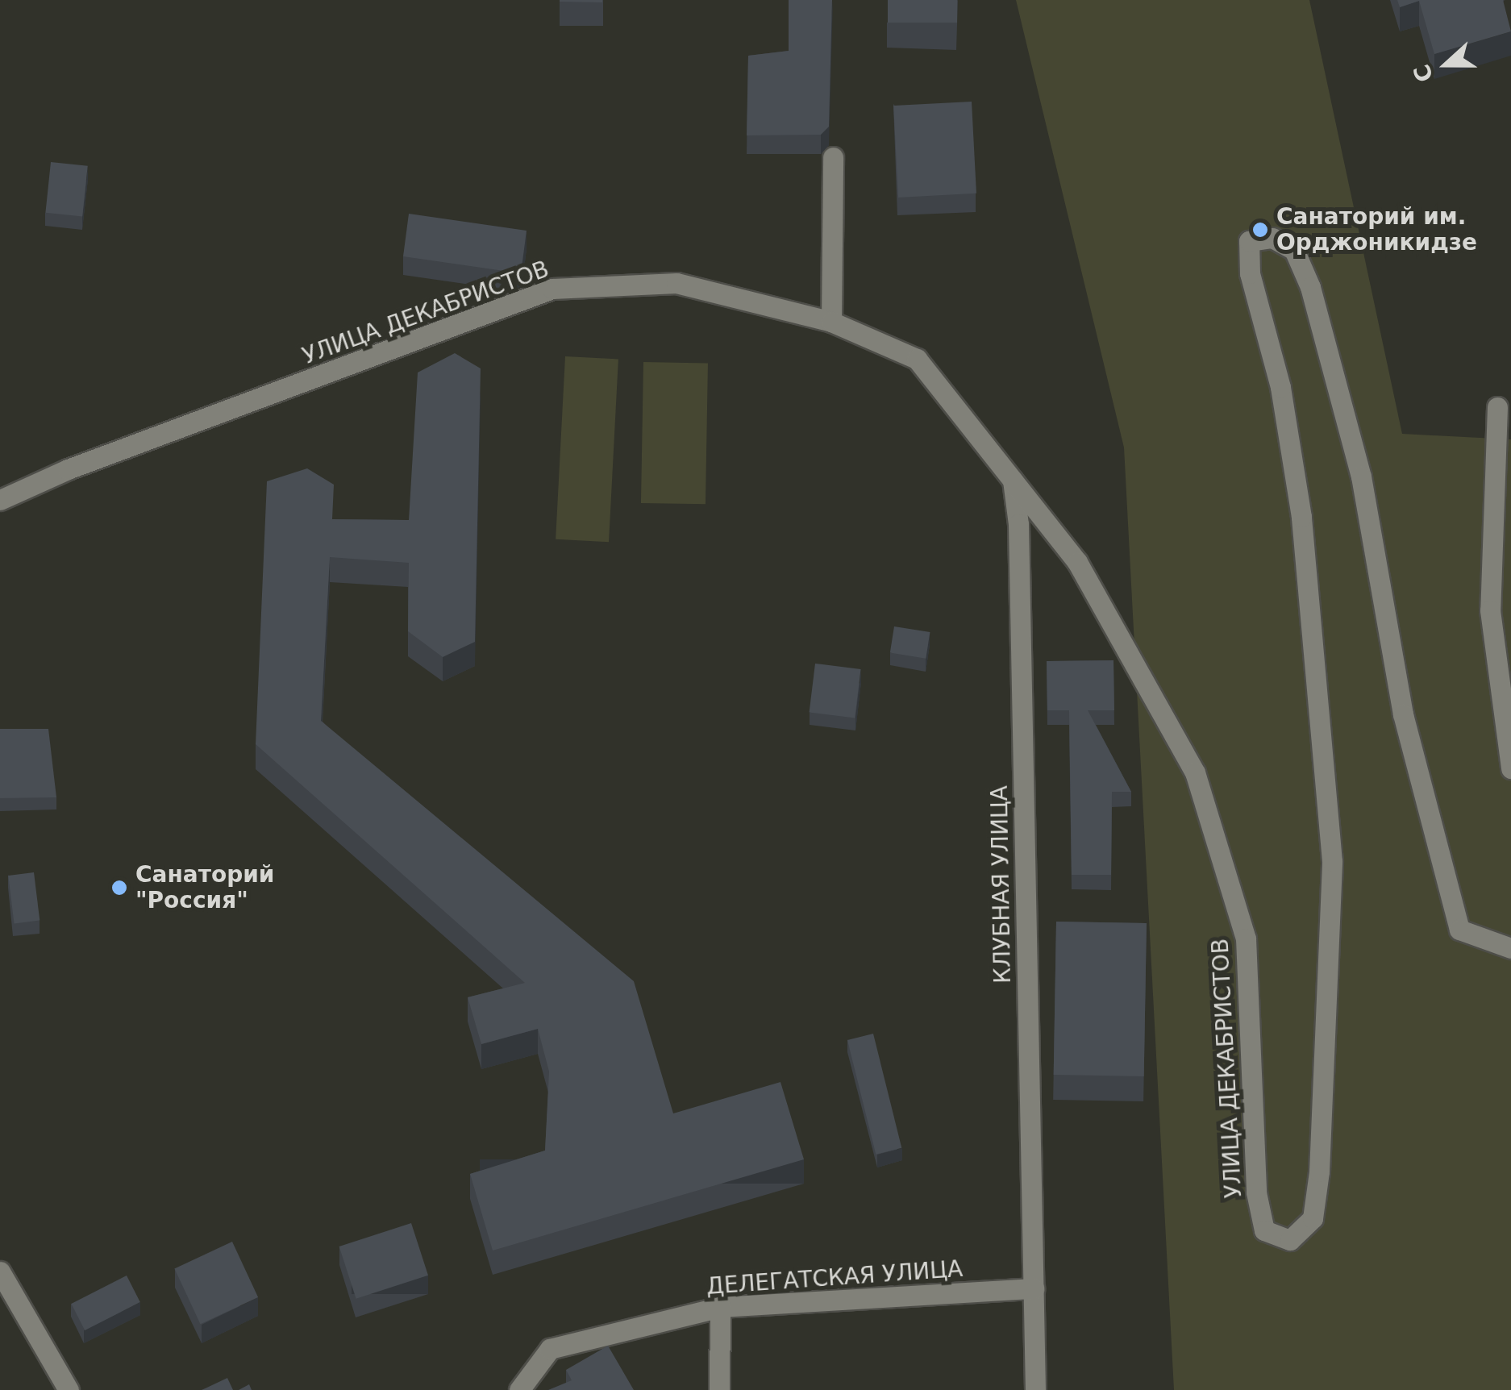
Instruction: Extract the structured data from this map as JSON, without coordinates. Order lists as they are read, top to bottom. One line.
{"streets":{"street":["УЛИЦА ДЕКАБРИСТОВ","КЛУБНАЯ УЛИЦА","ДЕЛЕГАТСКАЯ УЛИЦА"]},"crossings":[["УЛИЦА ДЕКАБРИСТОВ","КЛУБНАЯ УЛИЦА"],["КЛУБНАЯ УЛИЦА","ДЕЛЕГАТСКАЯ УЛИЦА"]],"places":["Санаторий им. Орджоникидзе","Санаторий \"Россия\""],"north":"left"}
